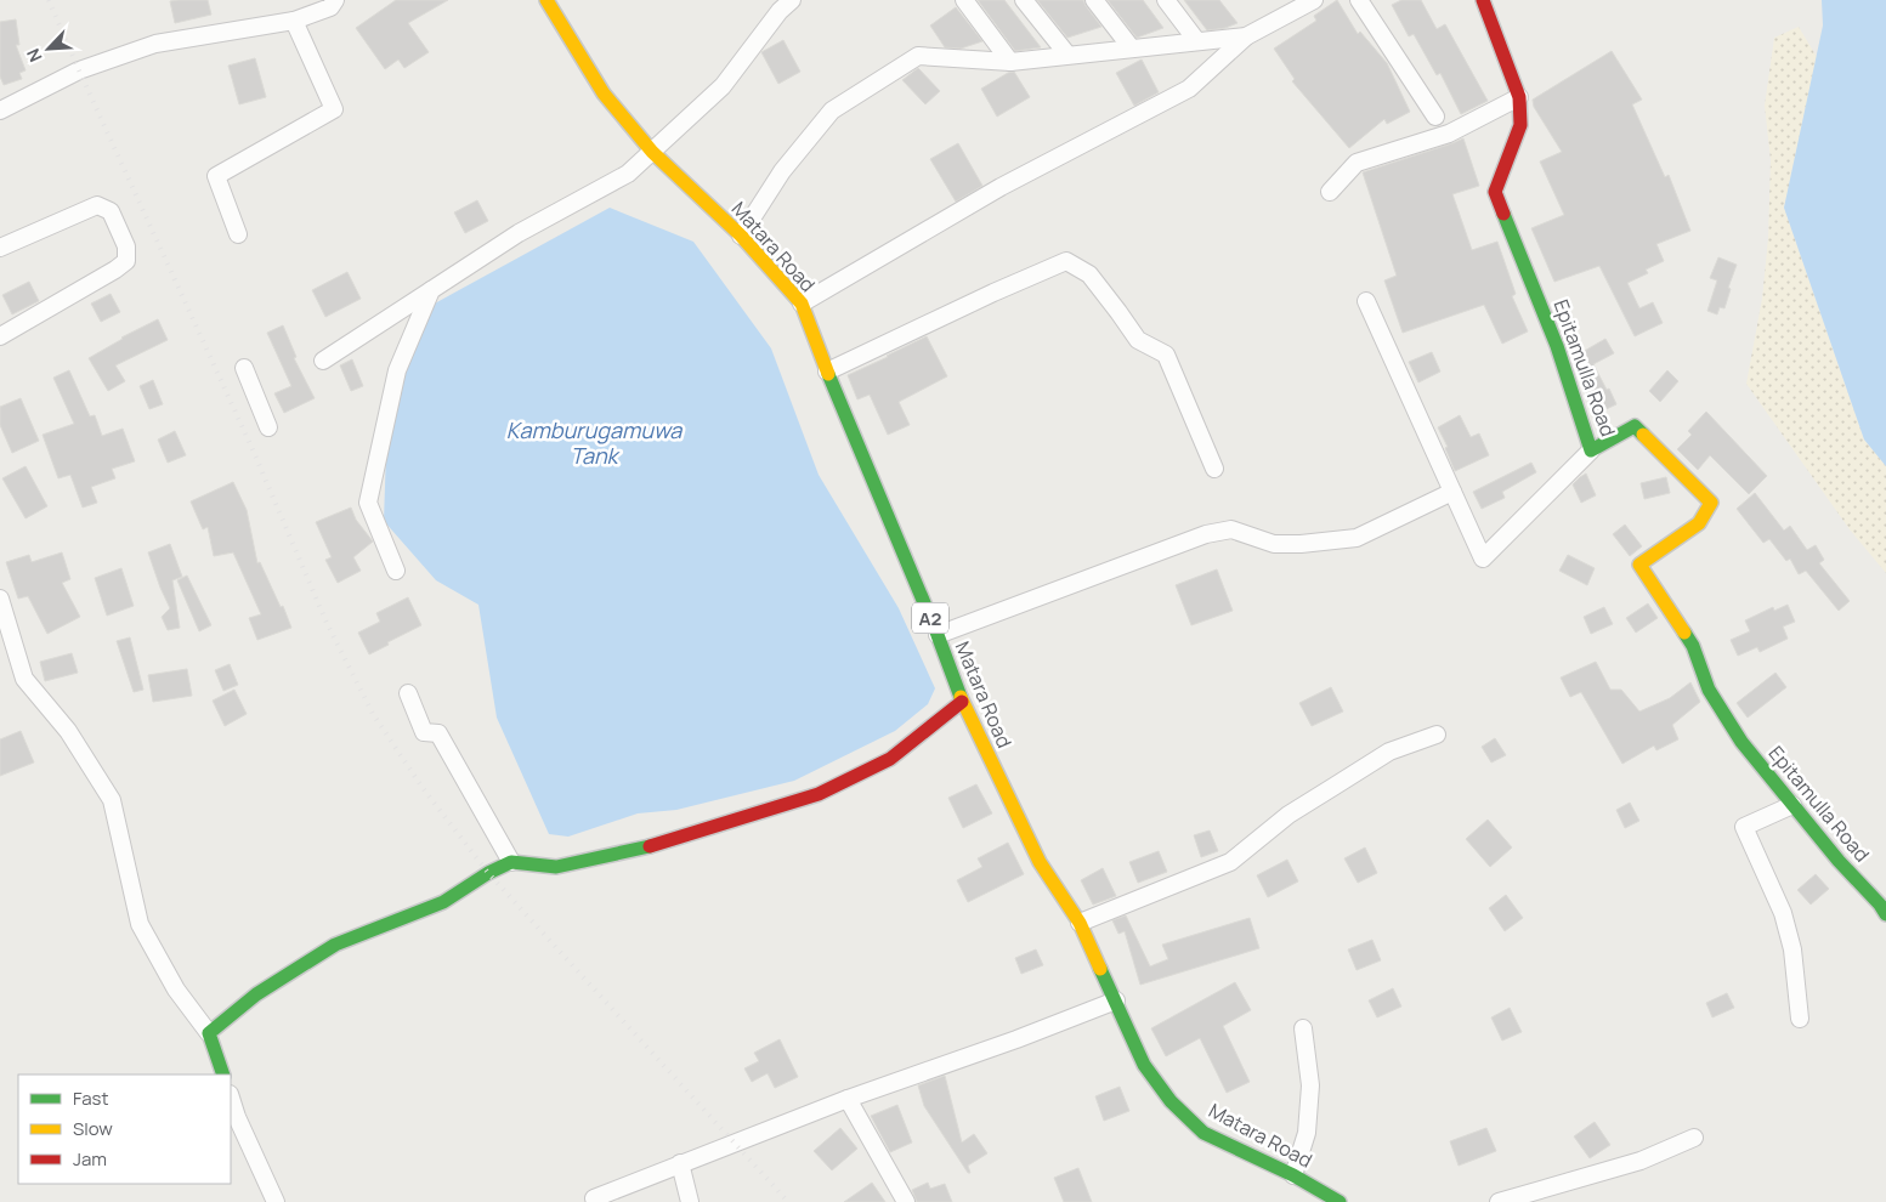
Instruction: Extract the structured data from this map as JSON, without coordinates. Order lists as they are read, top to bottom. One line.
{"streets":{"main road":["Matara Road","Epitamulla Road","A2"]},"water":["Kamburugamuwa Tank"],"legend":["Fast","Slow","Jam"],"north":"bottom left"}
